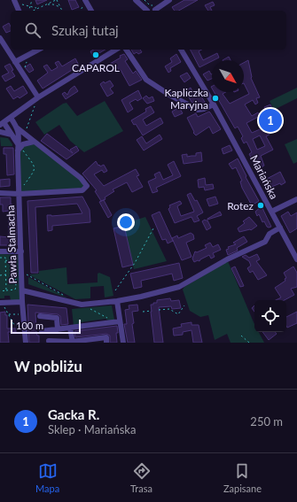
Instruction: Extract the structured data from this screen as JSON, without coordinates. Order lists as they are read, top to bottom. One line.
{"streets":{"street":["Mariańska","Pawła Stalmacha"]},"places":["CAPAROL","Kapliczka Maryjna","Rotez"],"scale_bar":"100 m","north":"bottom right","page":{"search":"Szukaj tutaj","pins":"1","scale":"100 m","heading":"W pobliżu","list":[{"mark":"1","name":"Gacka R.","note":"Sklep · Mariańska","value":"250 m"}],"nav":["Mapa","Trasa","Zapisane"]}}
